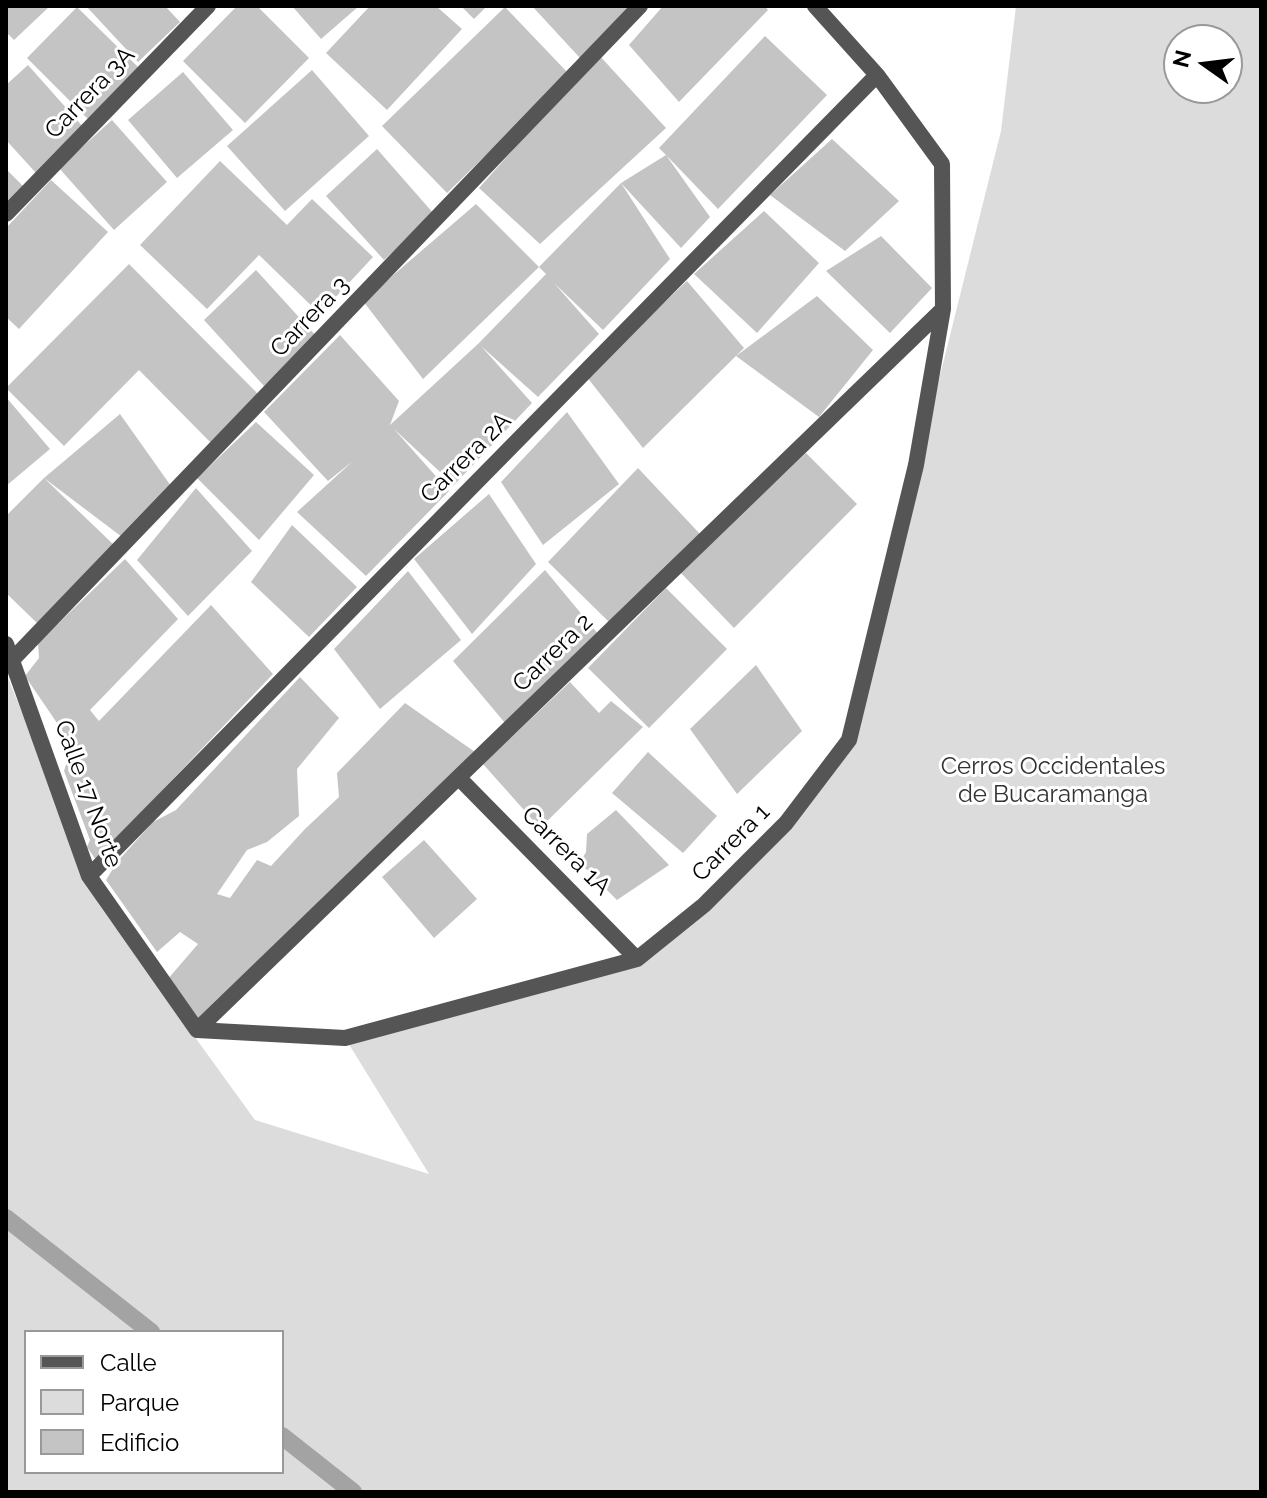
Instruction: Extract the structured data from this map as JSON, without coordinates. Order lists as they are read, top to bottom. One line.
{"streets":{"street":["Carrera 3A","Carrera 3","Carrera 2A","Carrera 2","Calle 17 Norte","Carrera 1","Carrera 1A"]},"crossings":[["Carrera 3","Calle 17 Norte"],["Carrera 2A","Calle 17 Norte"],["Carrera 2A","Carrera 1"],["Carrera 2","Calle 17 Norte"],["Carrera 2","Carrera 1"],["Carrera 2","Carrera 1A"],["Calle 17 Norte","Carrera 1"],["Carrera 1","Carrera 1A"]],"parks":["Cerros Occidentales de Bucaramanga"],"legend":["Calle","Parque","Edificio"],"north":"left"}
